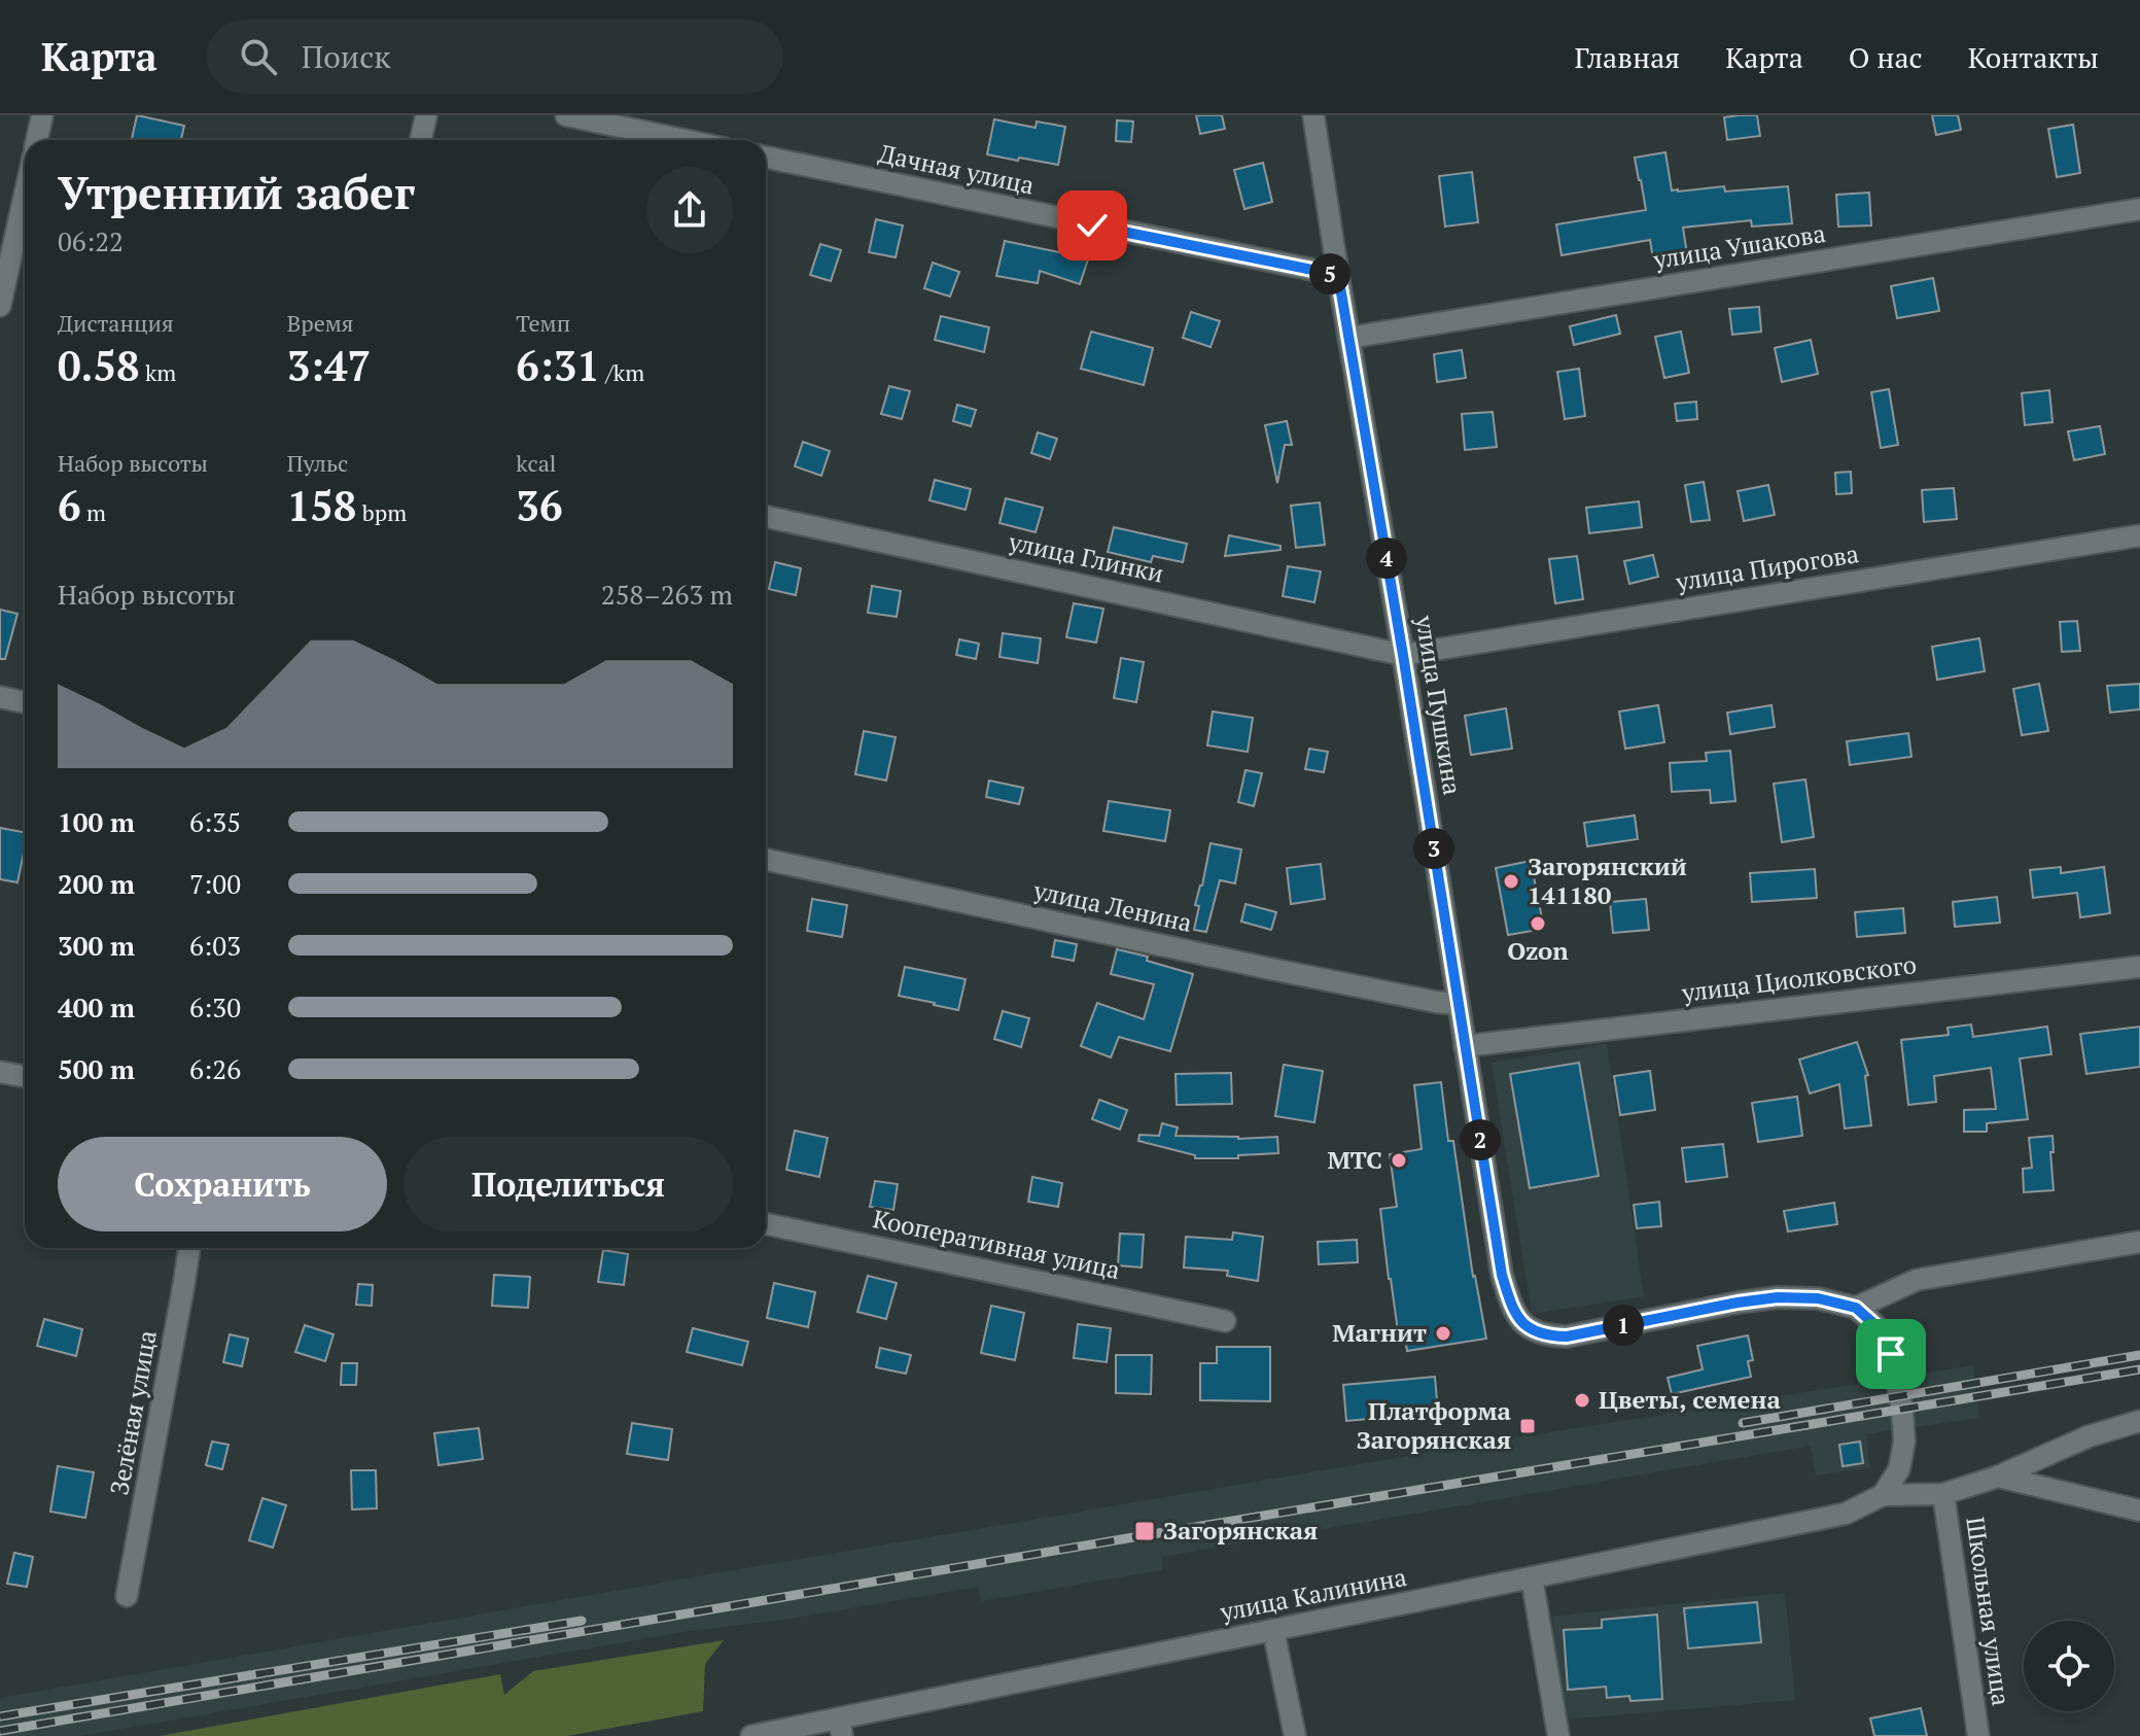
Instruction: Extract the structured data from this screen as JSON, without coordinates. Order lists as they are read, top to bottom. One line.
{"streets":{"street":["Дачная улица","улица Ушакова","улица Глинки","улица Пирогова","улица Пушкина","улица Ленина","улица Циолковского","Кооперативная улица","Зелёная улица","улица Калинина","Школьная улица"]},"crossings":[["Дачная улица","улица Пушкина"],["улица Ушакова","улица Пушкина"],["улица Глинки","улица Пирогова"],["улица Глинки","улица Пушкина"],["улица Пирогова","улица Пушкина"],["улица Пушкина","улица Ленина"],["улица Пушкина","улица Циолковского"]],"places":{"other":["Загорянский 141180","Ozon","МТС","Магнит","Цветы, семена"],"transit":["Платформа Загорянская","Загорянская"]},"page":{"header":"Карта","search":"Поиск","nav":["Главная","Карта","О нас","Контакты"],"heading":["Утренний забег","06:22"],"pins":["5","4","3","2","1"],"stats":[["Дистанция","0.58 km"],["Время","3:47"],["Темп","6:31 /km"],["Набор высоты","6 m"],["Пульс","158 bpm"],["kcal","36"]],"chart":["Набор высоты","258–263 m"],"list":[{"name":"100 m","note":"6:35"},{"name":"200 m","note":"7:00"},{"name":"300 m","note":"6:03"},{"name":"400 m","note":"6:30"},{"name":"500 m","note":"6:26"}],"buttons":["Сохранить","Поделиться"]}}
